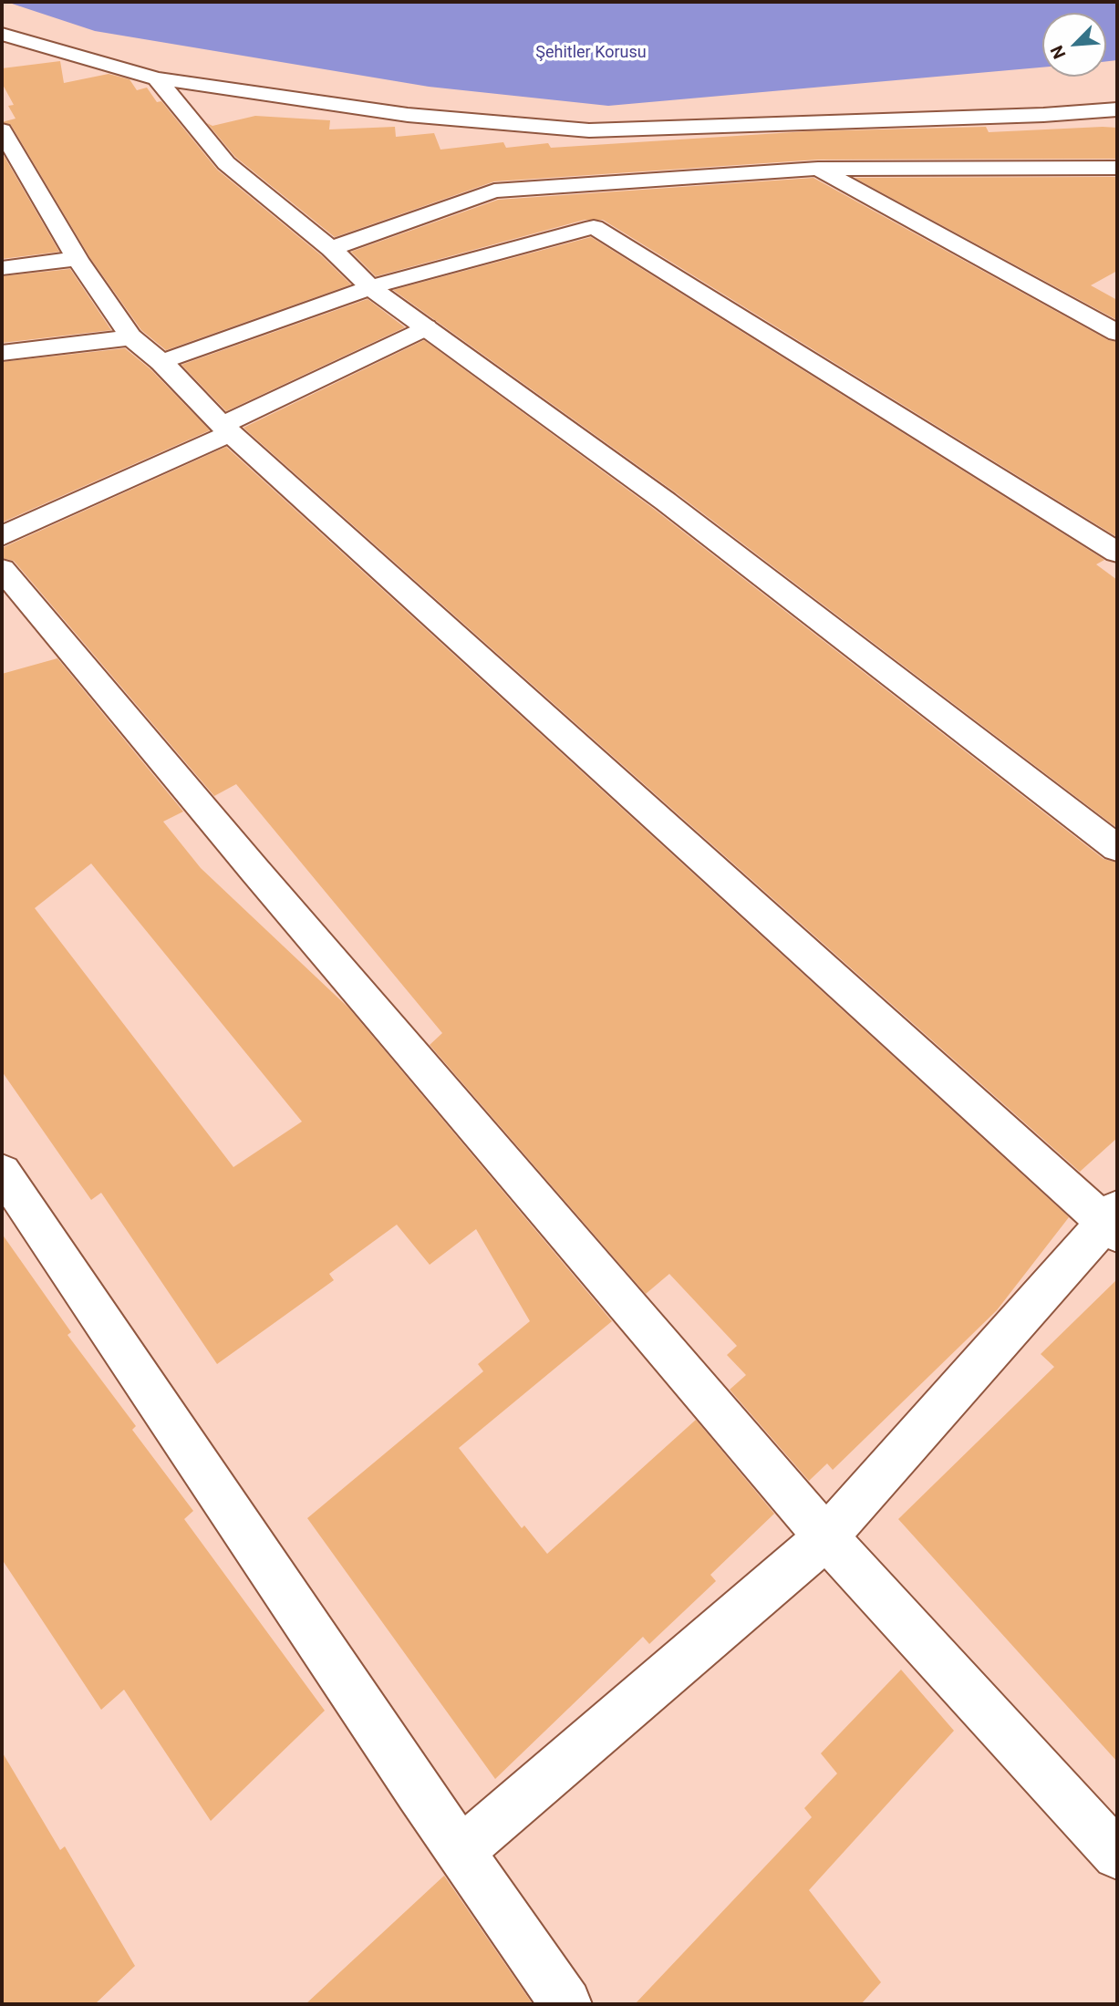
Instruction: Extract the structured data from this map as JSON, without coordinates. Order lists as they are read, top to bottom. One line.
{"parks":["Şehitler Korusu"],"north":"bottom left"}
